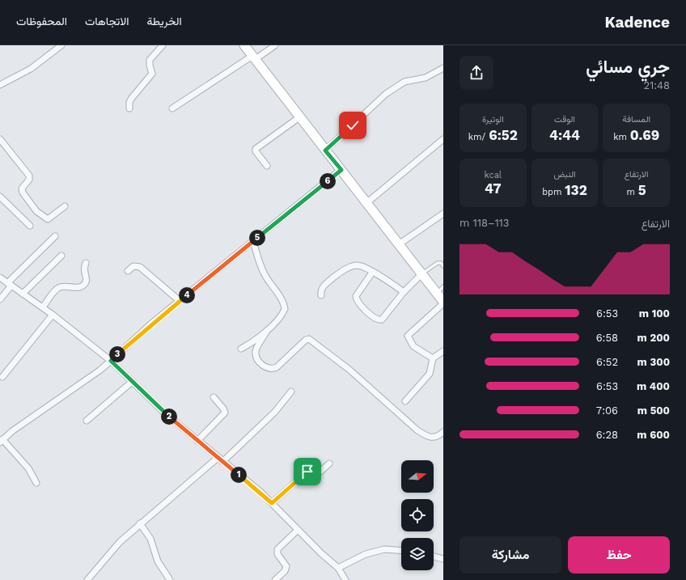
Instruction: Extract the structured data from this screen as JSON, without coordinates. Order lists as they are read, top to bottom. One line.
{"north":"right","page":{"header":"Kadence","nav":["الخريطة","الاتجاهات","المحفوظات"],"heading":["جري مسائي","21:48"],"stats":[["المسافة","0.69 km"],["الوقت","4:44"],["الوتيرة","6:52 /km"],["الارتفاع","5 m"],["النبض","132 bpm"],["kcal","47"]],"pins":["6","5","4","3","2","1"],"chart":["الارتفاع","113–118 m"],"list":[{"name":"100 m","note":"6:53"},{"name":"200 m","note":"6:58"},{"name":"300 m","note":"6:52"},{"name":"400 m","note":"6:53"},{"name":"500 m","note":"7:06"},{"name":"600 m","note":"6:28"}],"buttons":["حفظ","مشاركة"]}}
